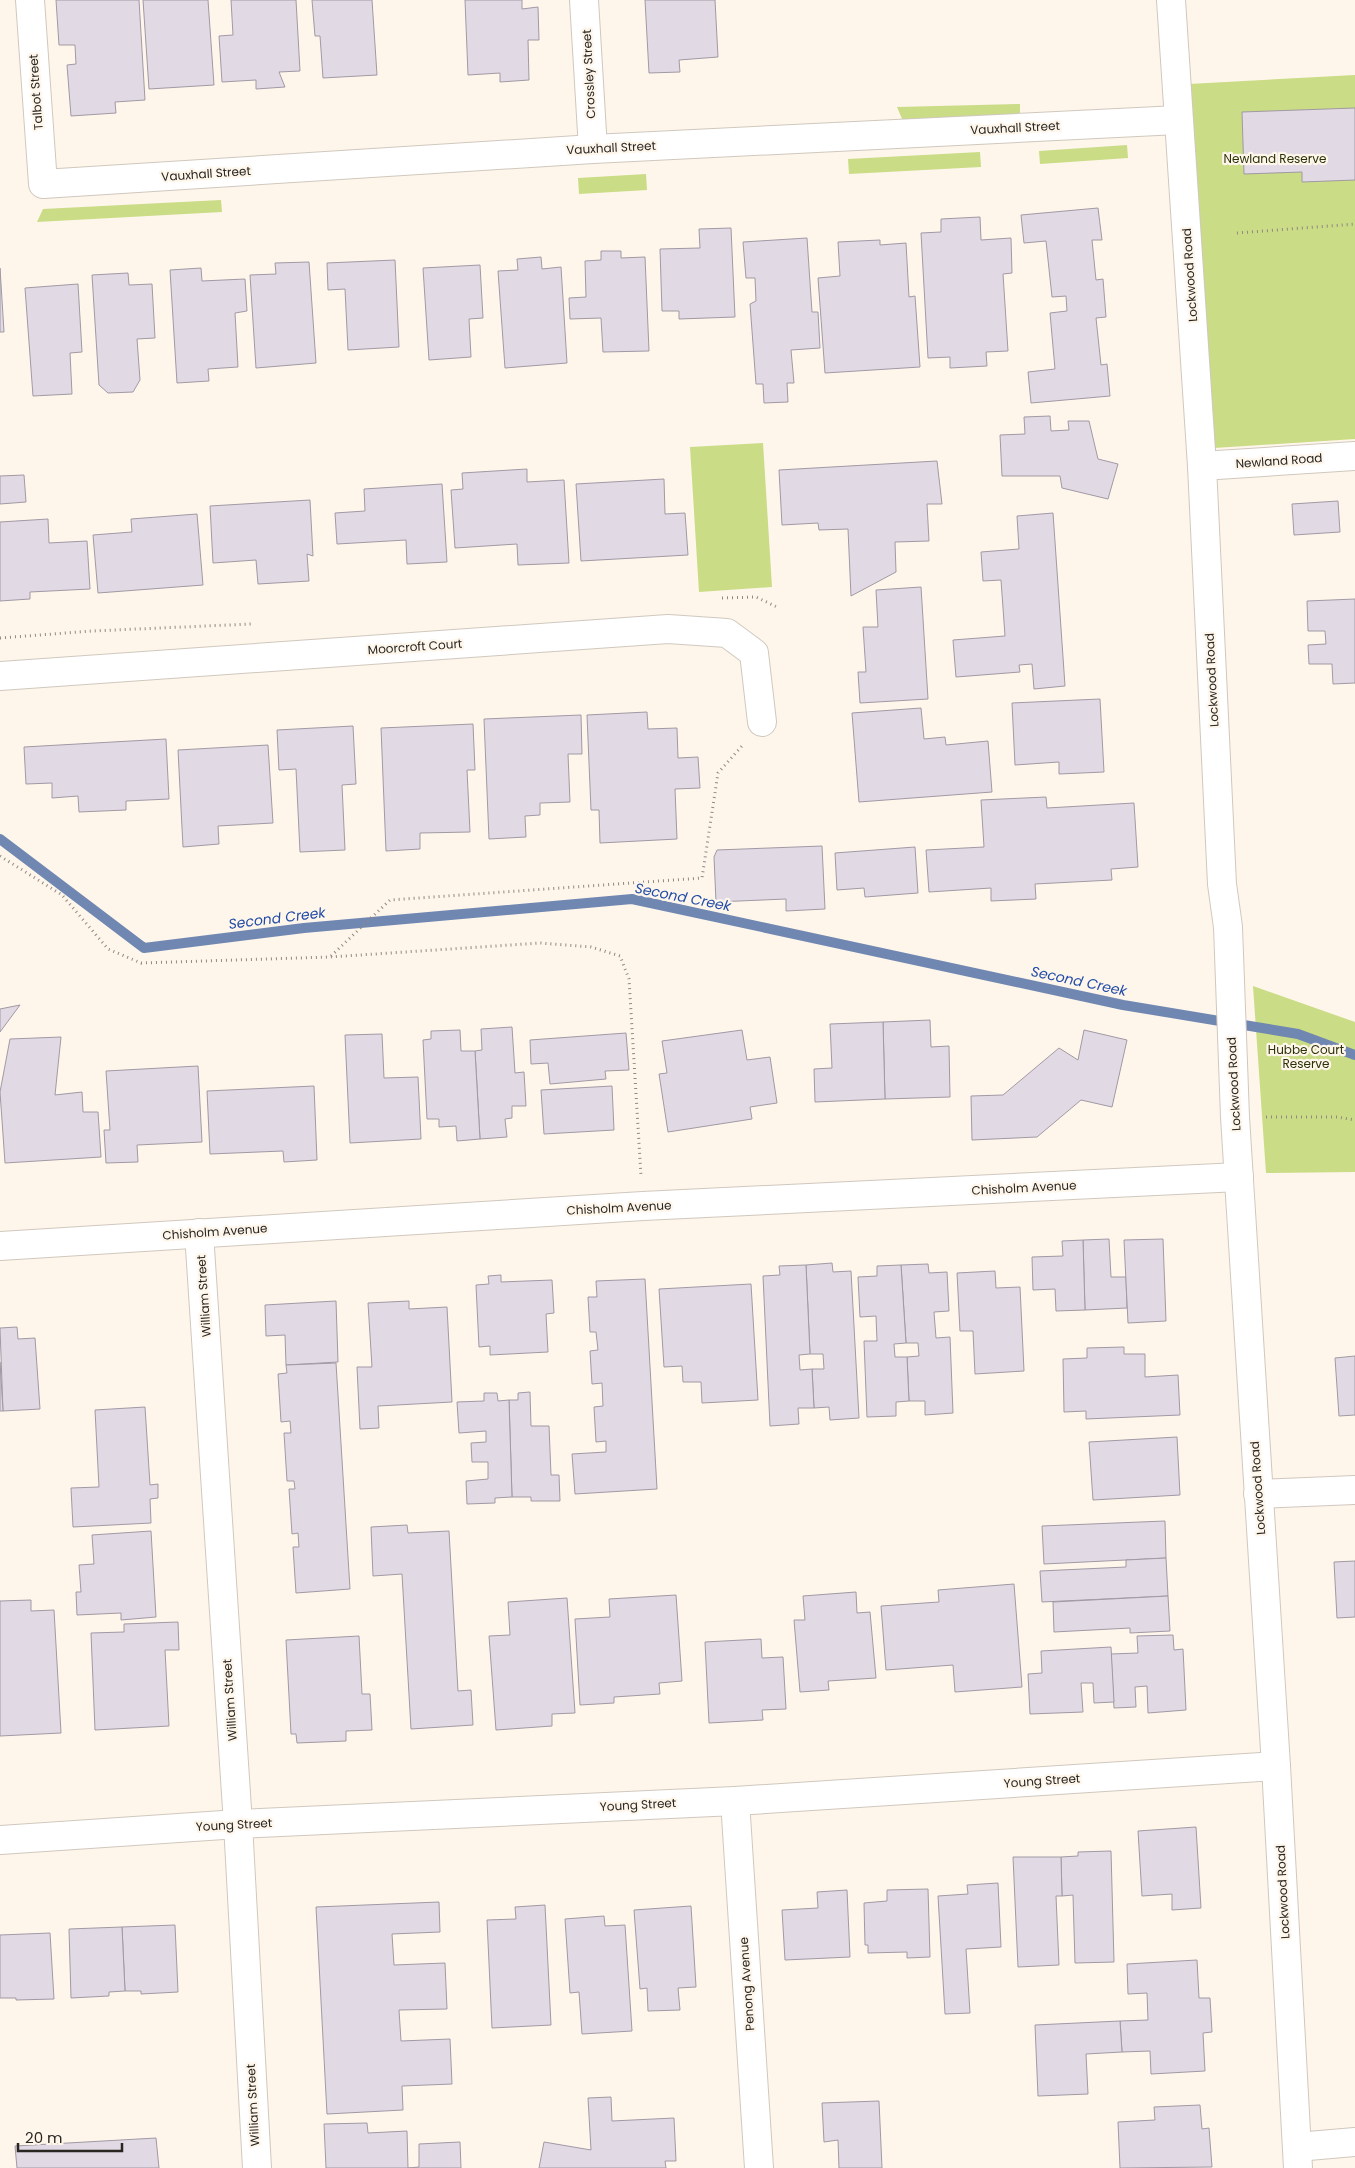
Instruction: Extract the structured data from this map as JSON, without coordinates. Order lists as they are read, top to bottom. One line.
{"streets":{"street":["Crossley Street","Talbot Street","Vauxhall Street","Lockwood Road","Newland Road","Moorcroft Court","Chisholm Avenue","William Street","Young Street","Penong Avenue"]},"crossings":[["Crossley Street","Vauxhall Street"],["Talbot Street","Vauxhall Street"],["Vauxhall Street","Lockwood Road"],["Lockwood Road","Newland Road"],["Lockwood Road","Chisholm Avenue"],["Lockwood Road","Young Street"],["Chisholm Avenue","William Street"],["William Street","Young Street"],["Young Street","Penong Avenue"]],"water":["Second Creek"],"parks":["Newland Reserve","Hubbe Court Reserve"],"scale_bar":"20 m"}
